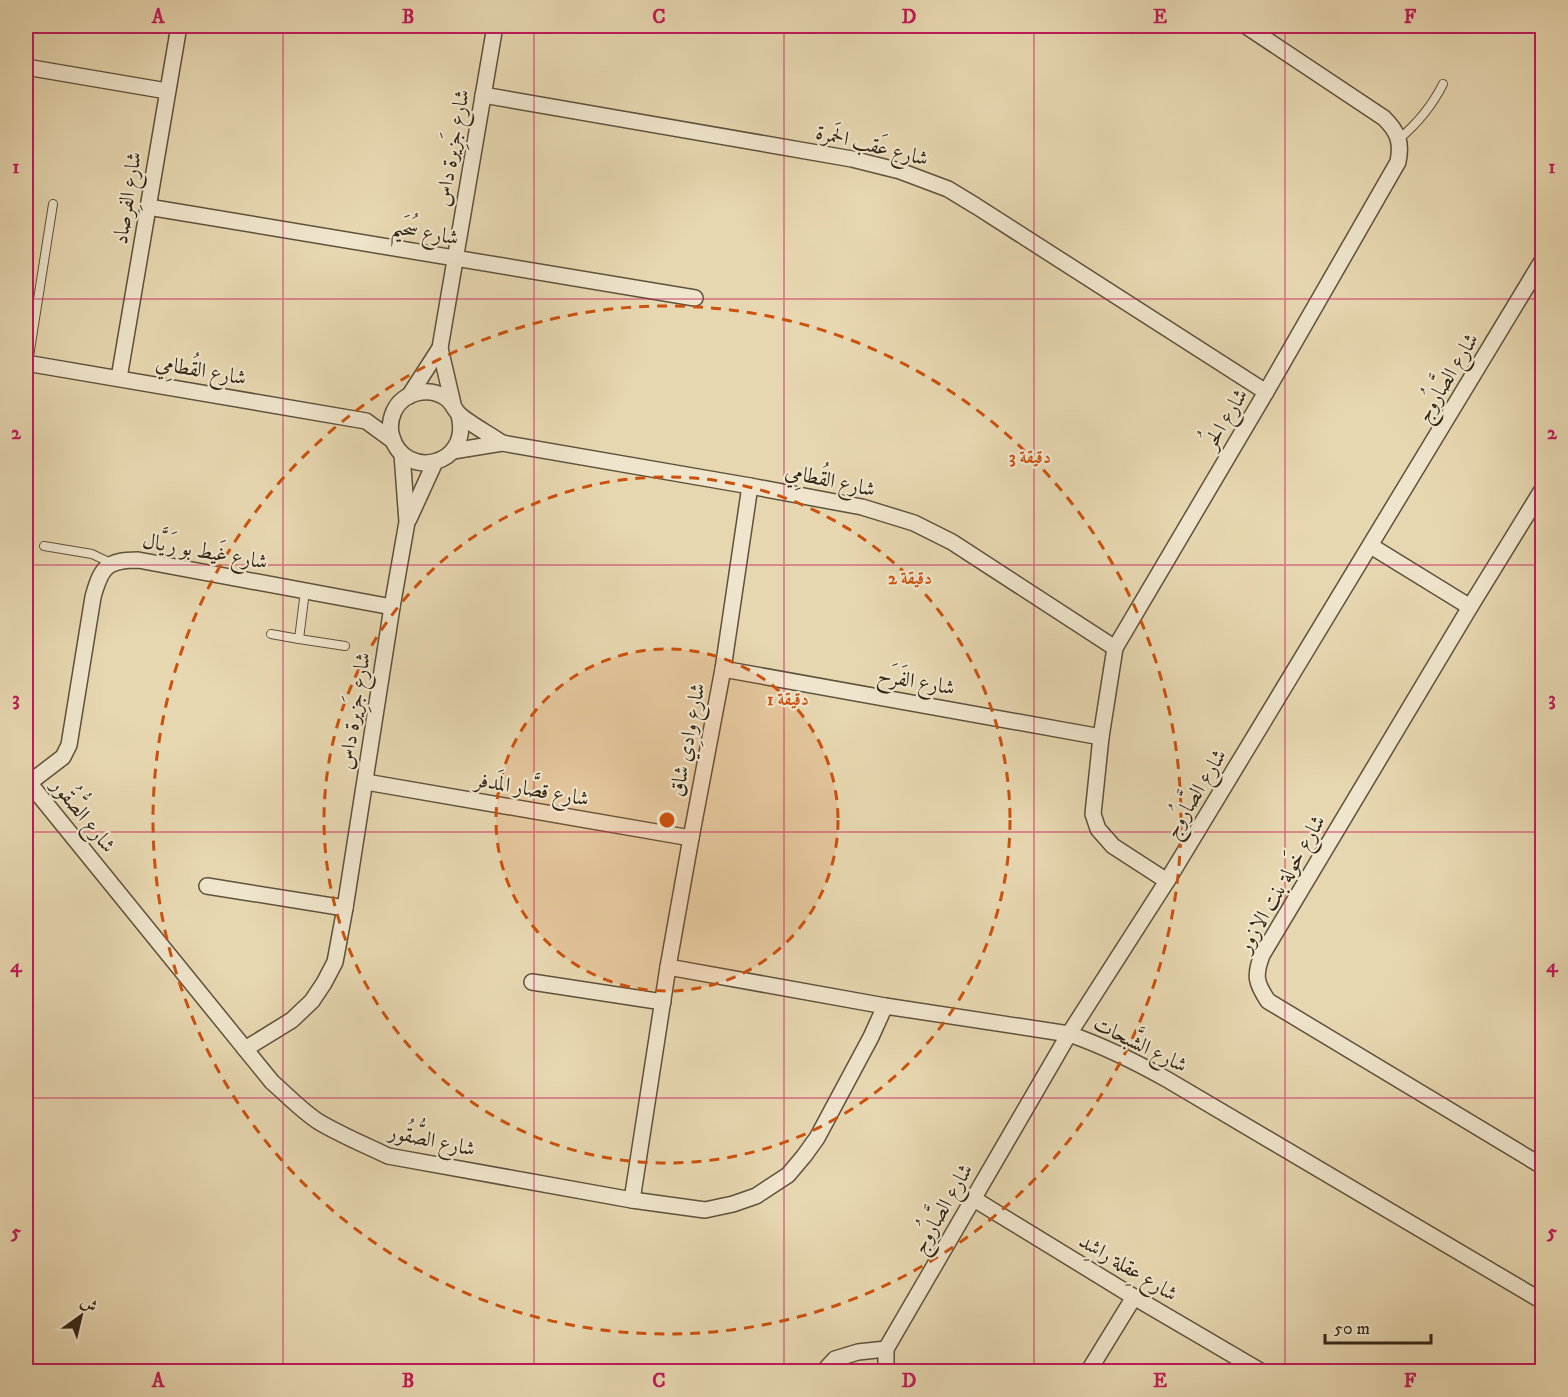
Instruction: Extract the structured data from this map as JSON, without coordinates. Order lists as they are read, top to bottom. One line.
{"streets":{"street":["شارع عَقب الحَمرة","شارع جَزِيرة داس","شارع الفِرصاد","شارع سُحَيم","شارع القُطامِي","شارع الصَّارُوج","شارع الحُر","شارع غَيط بو رَيَّال","شارع الفَرَح","شارع وادِي شاق","شارع قصَّار المَدفر","شارع الصُّقُور","شارع خَولة بنت الازور","شارع الشَّبحات","شارع عِقلة راشِد"]},"crossings":[["شارع عَقب الحَمرة","شارع جَزِيرة داس"],["شارع عَقب الحَمرة","شارع الحُر"],["شارع جَزِيرة داس","شارع سُحَيم"],["شارع جَزِيرة داس","شارع القُطامِي"],["شارع جَزِيرة داس","شارع غَيط بو رَيَّال"],["شارع جَزِيرة داس","شارع قصَّار المَدفر"],["شارع جَزِيرة داس","شارع الصُّقُور"],["شارع الفِرصاد","شارع سُحَيم"],["شارع الفِرصاد","شارع القُطامِي"],["شارع القُطامِي","شارع الحُر"],["شارع القُطامِي","شارع وادِي شاق"],["شارع الصَّارُوج","شارع الحُر"],["شارع الصَّارُوج","شارع الشَّبحات"],["شارع الصَّارُوج","شارع عِقلة راشِد"],["شارع الحُر","شارع الفَرَح"],["شارع غَيط بو رَيَّال","شارع الصُّقُور"],["شارع الفَرَح","شارع وادِي شاق"],["شارع وادِي شاق","شارع قصَّار المَدفر"],["شارع وادِي شاق","شارع الصُّقُور"],["شارع وادِي شاق","شارع الشَّبحات"],["شارع الصُّقُور","شارع الشَّبحات"]],"scale_bar":"50 m","north":"top right","grid":{"columns":["A","B","C","D","E","F"],"rows":["1","2","3","4","5"]},"rings":["3 دقيقة","2 دقيقة","1 دقيقة"]}
